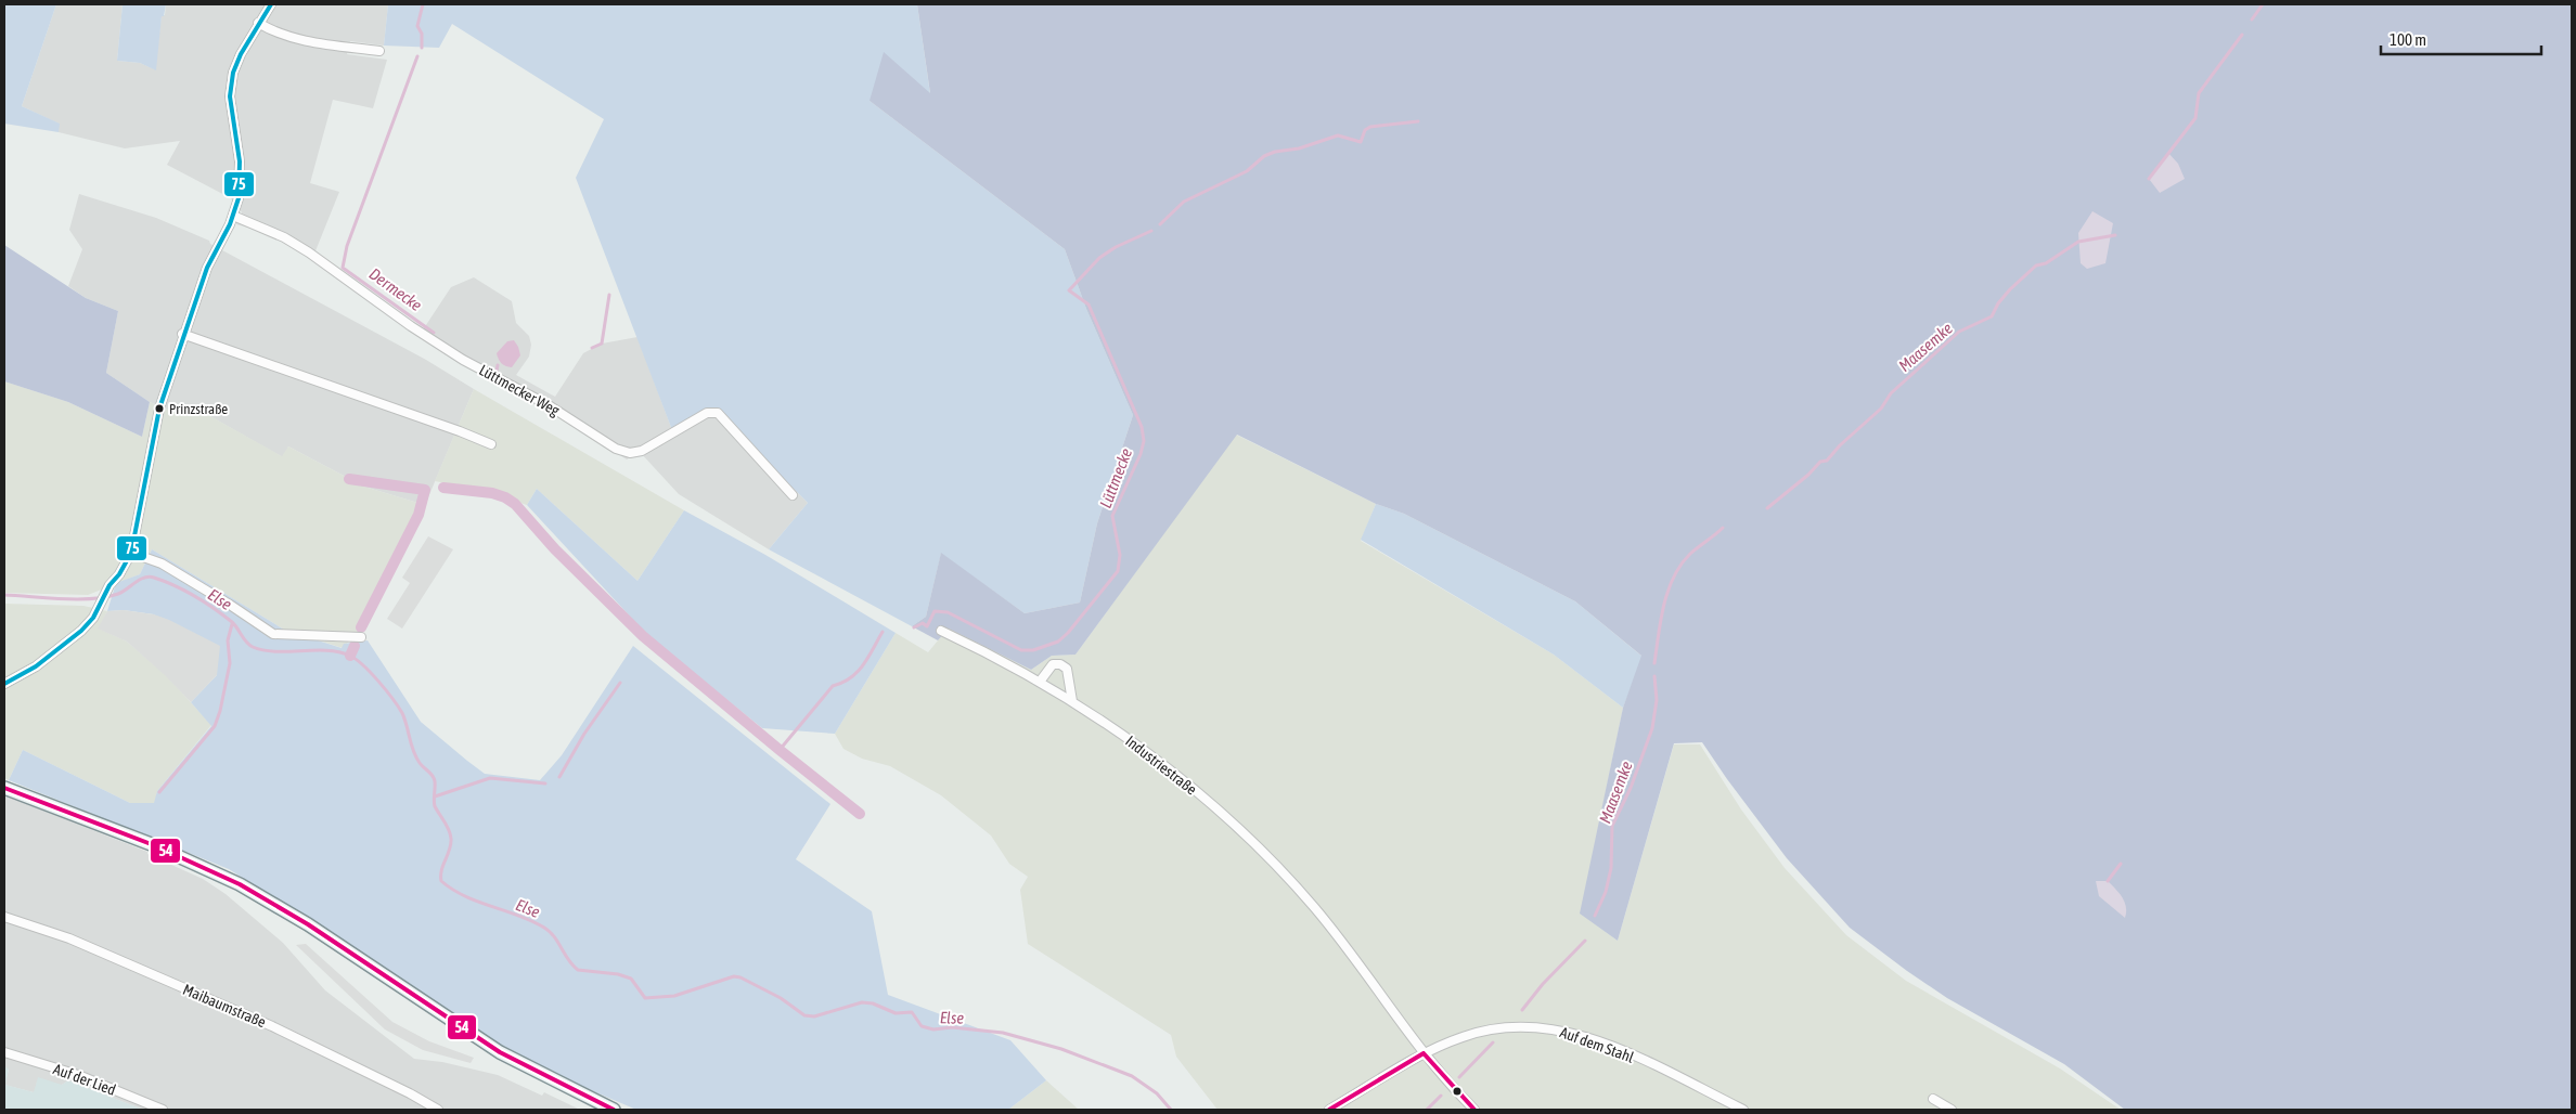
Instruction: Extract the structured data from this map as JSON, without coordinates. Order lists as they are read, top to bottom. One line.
{"streets":{"street":["Lüttmecker Weg","Industriestraße","Maibaumstraße","Auf dem Stahl","Auf der Lied"]},"crossings":[["Industriestraße","Auf dem Stahl"]],"water":["Dermecke","Maasemke","Lüttmecke","Else"],"places":["Prinzstraße"],"lines":["transit line 75","transit line 54"],"scale_bar":"100 m"}
